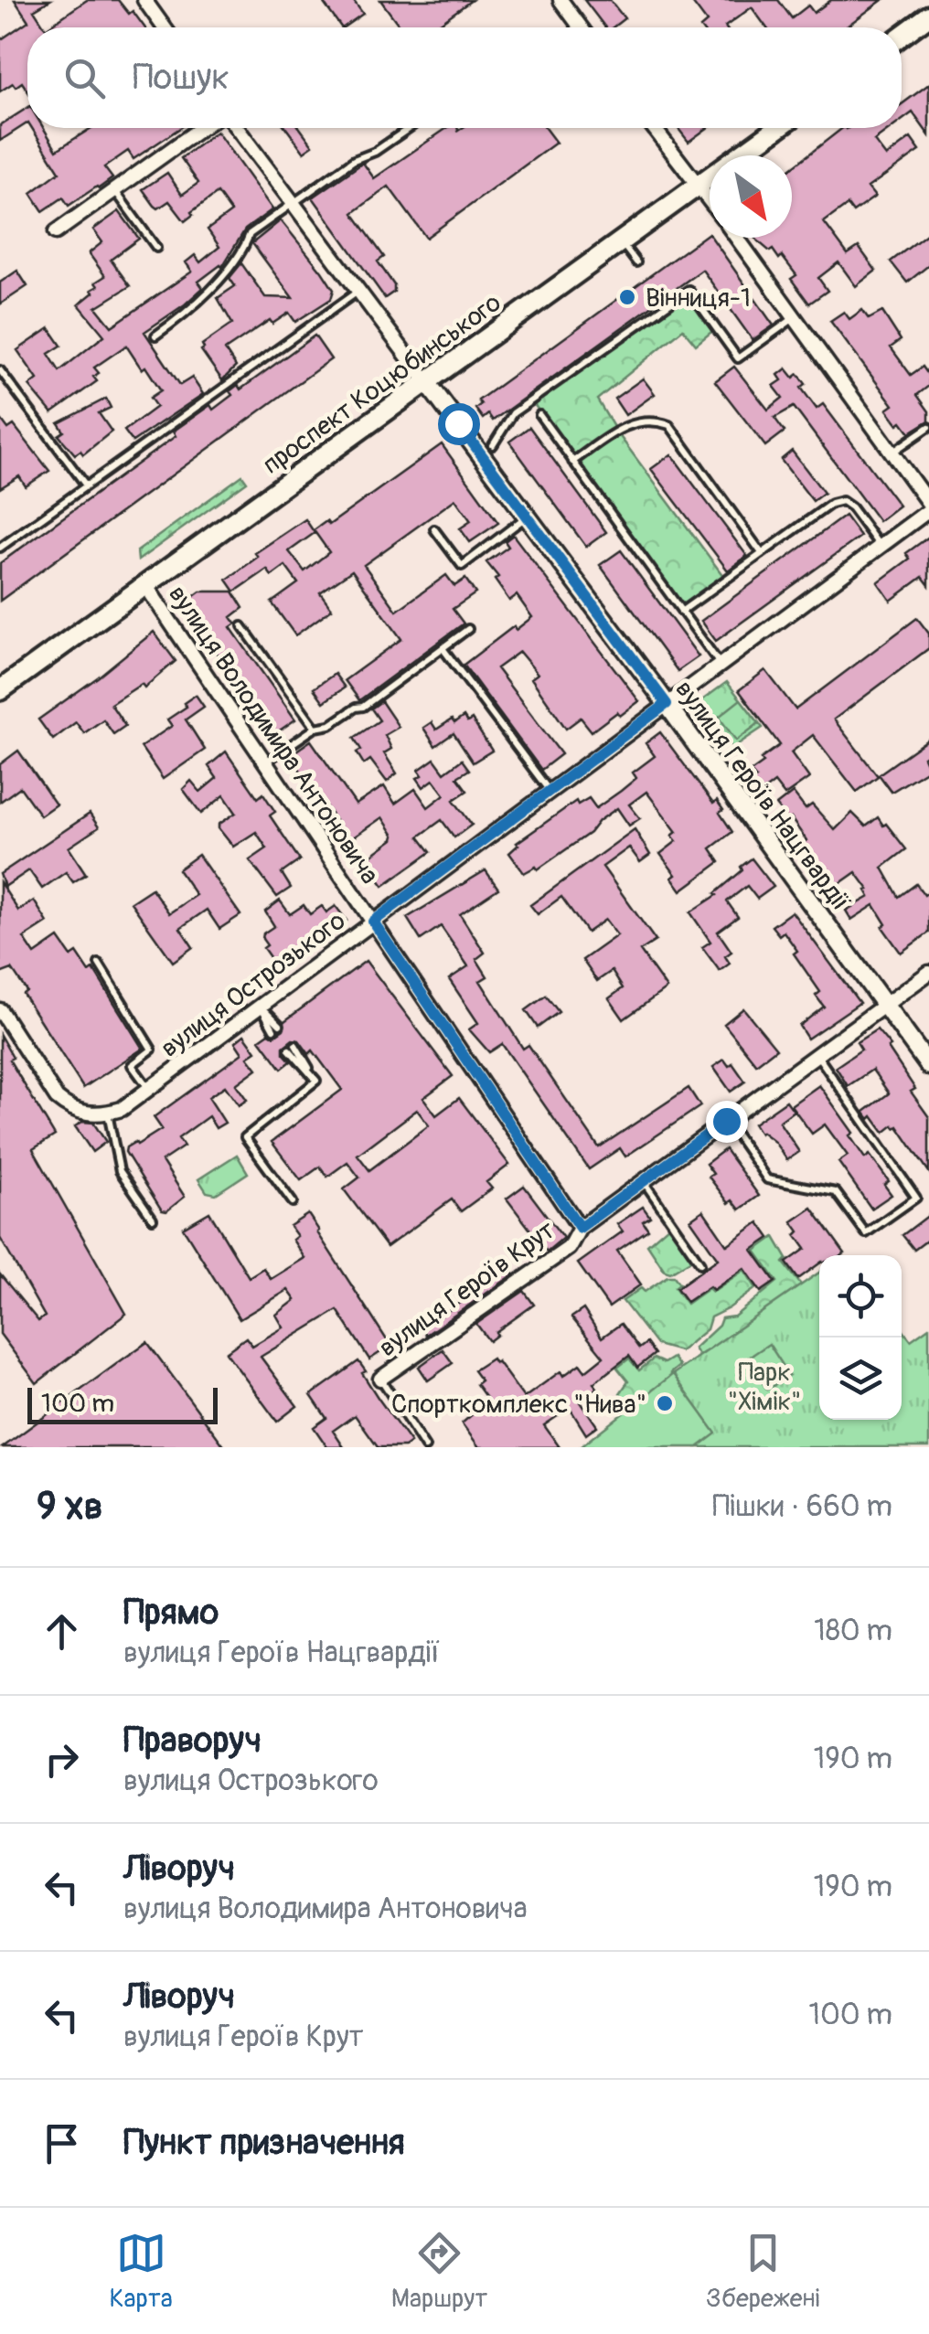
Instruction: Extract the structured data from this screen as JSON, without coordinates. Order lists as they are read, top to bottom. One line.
{"streets":{"main road":["проспект Коцюбинського"],"street":["вулиця Володимира Антоновича","вулиця Героїв Нацгвардії","вулиця Острозького","вулиця Героїв Крут"]},"crossings":[["проспект Коцюбинського","вулиця Володимира Антоновича"],["проспект Коцюбинського","вулиця Героїв Нацгвардії"],["вулиця Володимира Антоновича","вулиця Острозького"],["вулиця Володимира Антоновича","вулиця Героїв Крут"],["вулиця Героїв Нацгвардії","вулиця Острозького"],["вулиця Героїв Нацгвардії","вулиця Героїв Крут"]],"parks":["Парк \"Хімік\""],"places":["Вінниця-1","Спорткомплекс \"Нива\""],"scale_bar":"100 m","north":"bottom right","page":{"search":"Пошук","scale":"100 m","heading":["9 хв","Пішки · 660 m"],"list":[["Прямо","вулиця Героїв Нацгвардії","180 m"],["Праворуч","вулиця Острозького","190 m"],["Ліворуч","вулиця Володимира Антоновича","190 m"],["Ліворуч","вулиця Героїв Крут","100 m"],"Пункт призначення"],"nav":["Карта","Маршрут","Збережені"]}}
